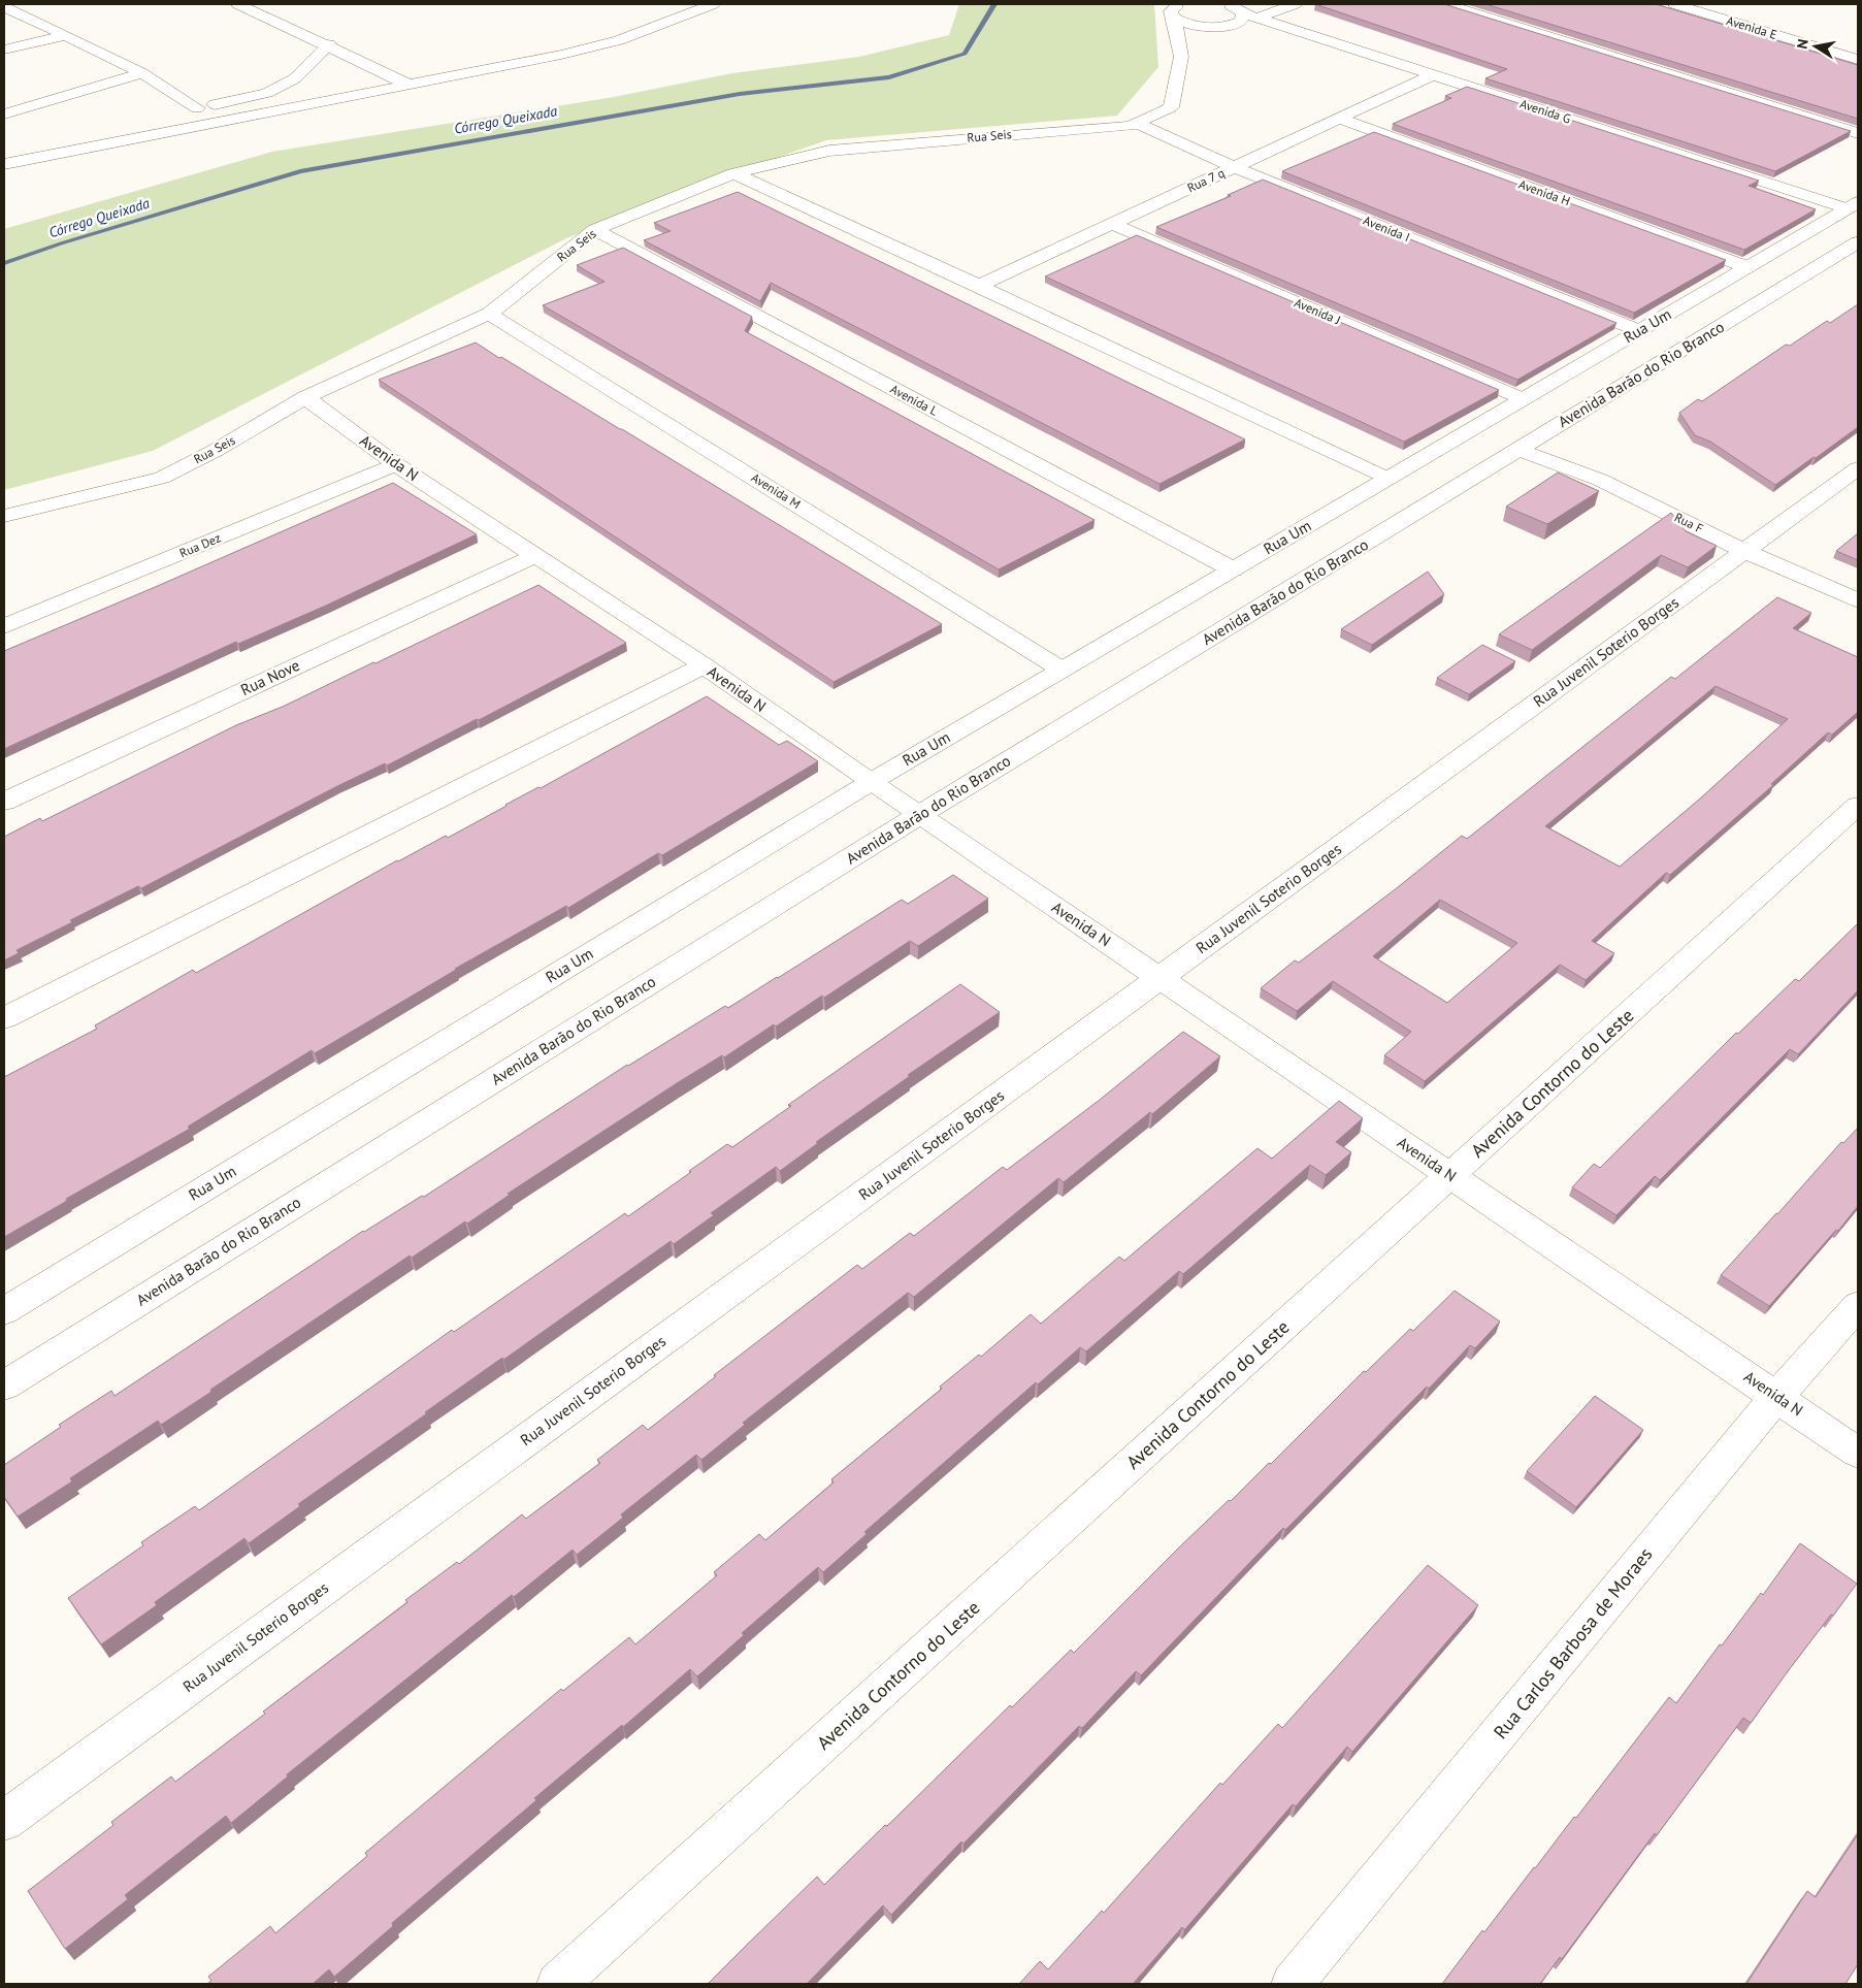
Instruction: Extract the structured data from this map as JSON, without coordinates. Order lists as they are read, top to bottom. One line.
{"streets":{"street":["Avenida E","Avenida G","Rua Seis","Rua 7 q","Avenida H","Avenida I","Avenida J","Rua Um","Avenida Barão do Rio Branco","Avenida L","Avenida N","Avenida M","Rua F","Rua Dez","Rua Juvenil Soterio Borges","Rua Nove","Avenida Contorno do Leste","Rua Carlos Barbosa de Moraes"]},"crossings":[["Avenida G","Rua 7 q"],["Avenida G","Rua Um"],["Rua Seis","Avenida I"],["Rua Seis","Avenida L"],["Rua Seis","Avenida N"],["Rua Seis","Avenida M"],["Rua 7 q","Avenida H"],["Rua 7 q","Avenida I"],["Rua 7 q","Avenida J"],["Avenida H","Rua Um"],["Avenida I","Rua Um"],["Avenida J","Rua Um"],["Rua Um","Avenida L"],["Rua Um","Avenida N"],["Rua Um","Avenida M"],["Avenida Barão do Rio Branco","Avenida N"],["Avenida Barão do Rio Branco","Rua F"],["Avenida N","Rua Dez"],["Avenida N","Rua Juvenil Soterio Borges"],["Avenida N","Rua Nove"],["Avenida N","Avenida Contorno do Leste"],["Avenida N","Rua Carlos Barbosa de Moraes"],["Rua F","Rua Juvenil Soterio Borges"]],"water":["Córrego Queixada"],"north":"left"}
